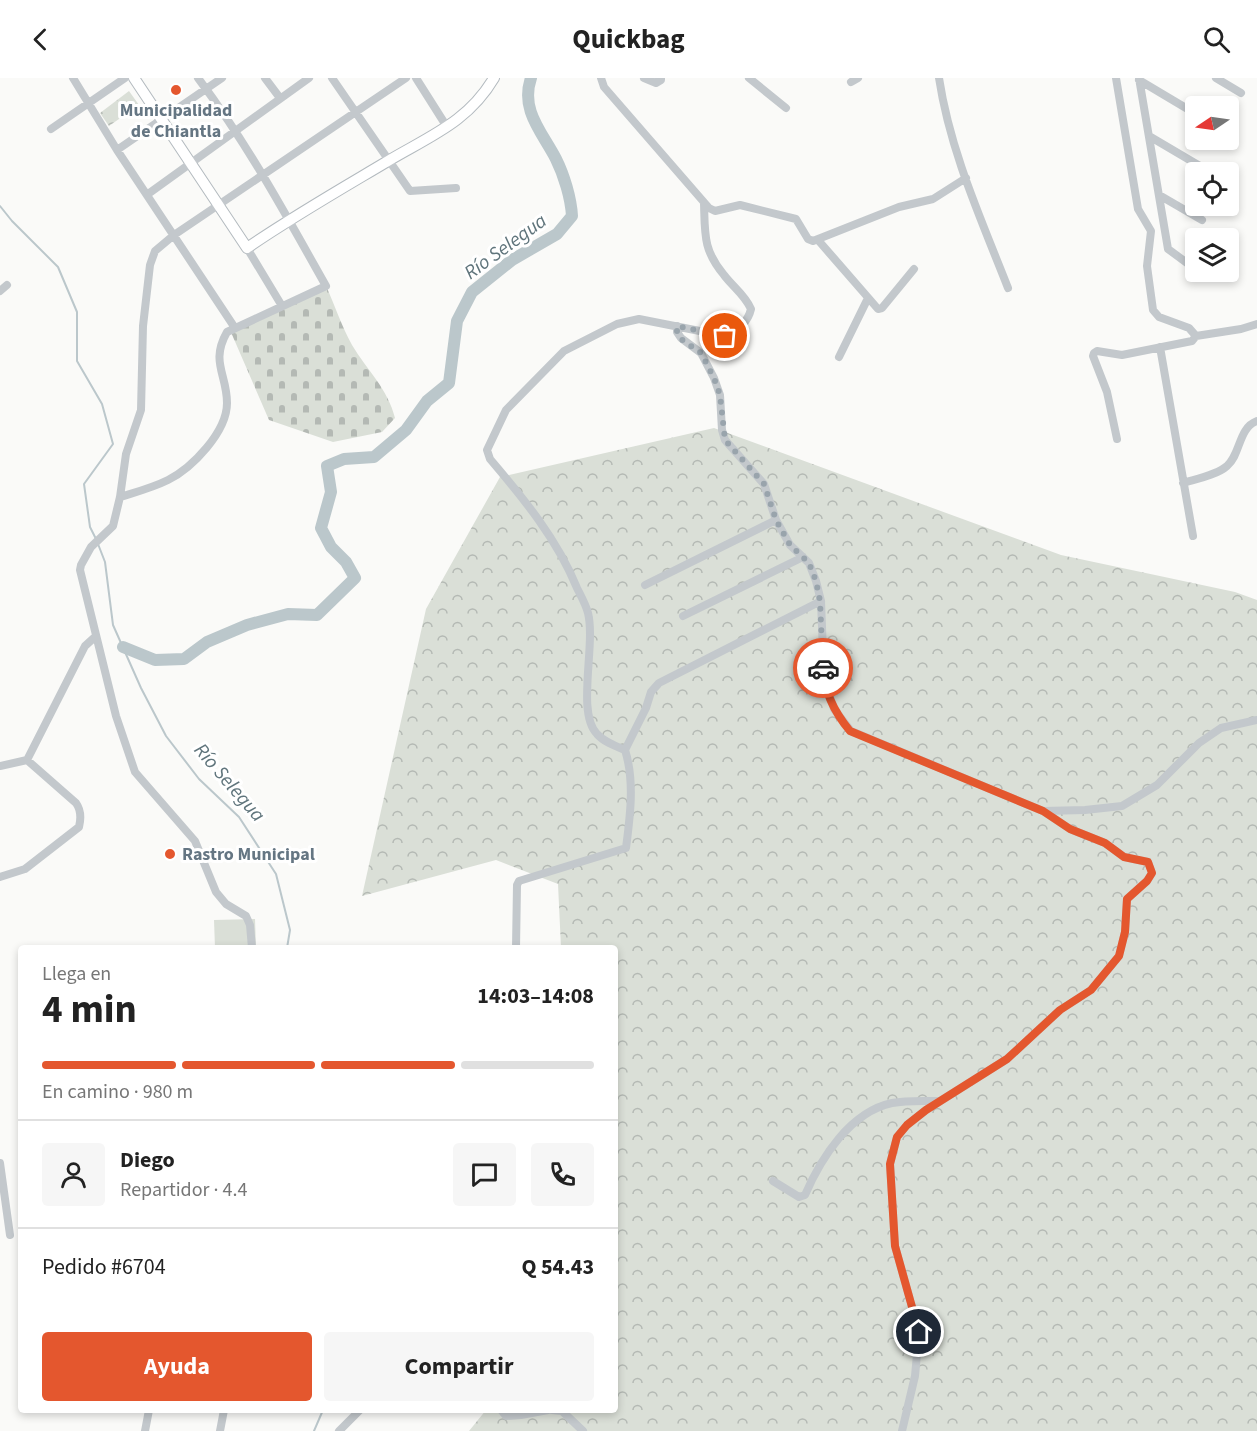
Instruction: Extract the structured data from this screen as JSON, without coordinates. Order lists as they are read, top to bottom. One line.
{"water":["Río Selegua"],"places":["Municipalidad de Chiantla","Rastro Municipal"],"north":"left","page":{"header":"Quickbag","heading":["4 min","Llega en","14:03–14:08"],"panel":["Diego","Repartidor · 4.4","Pedido #6704","Q 54.43"],"bar":"En camino · 980 m","buttons":["Ayuda","Compartir"]}}
